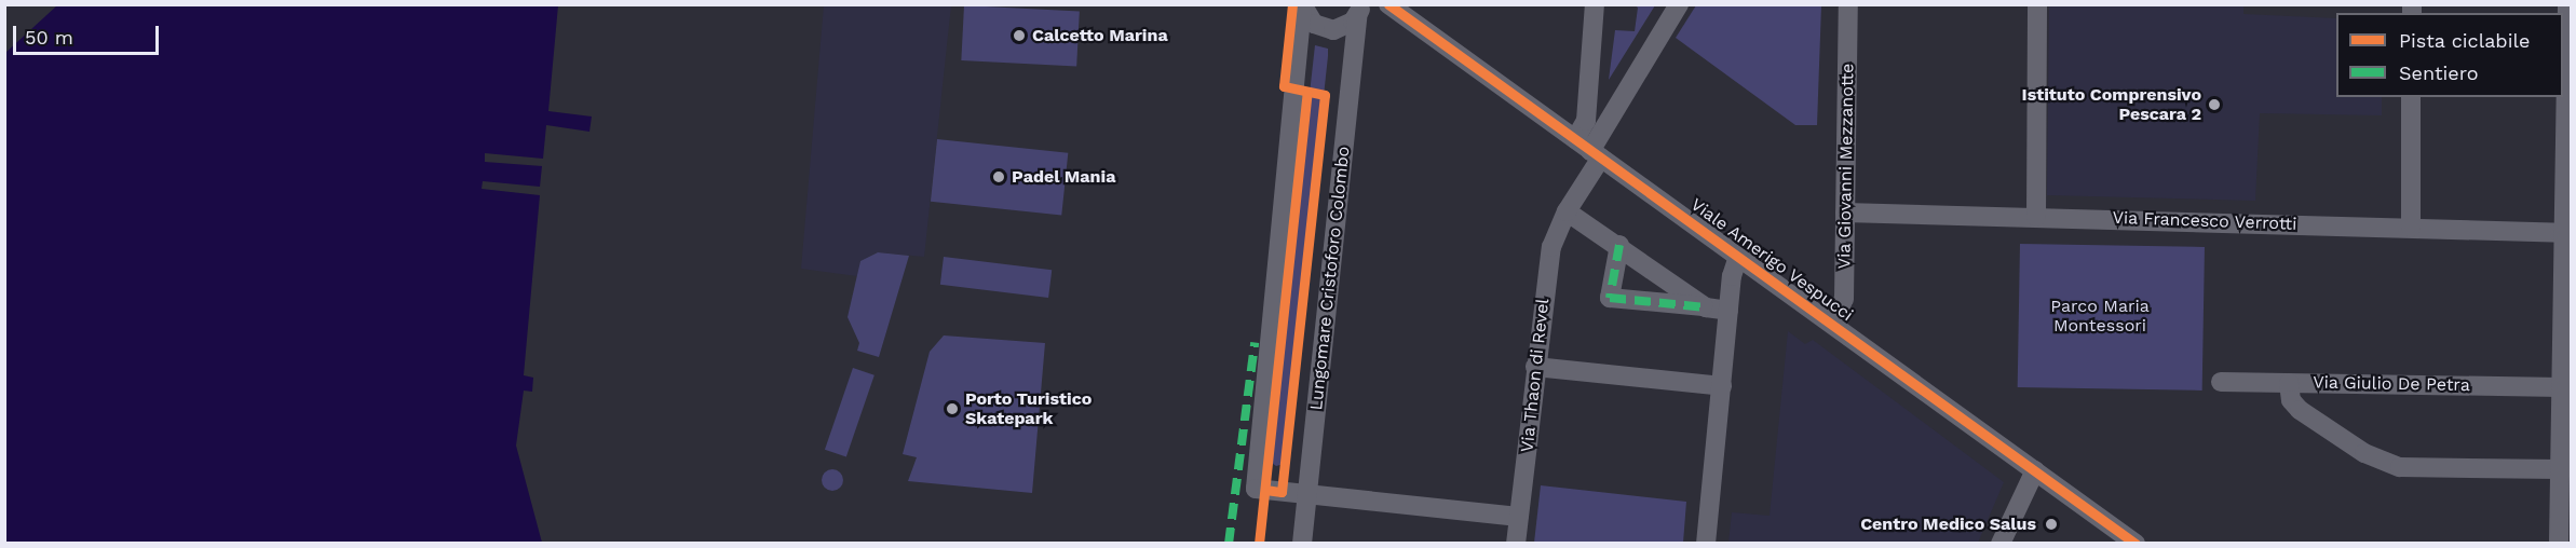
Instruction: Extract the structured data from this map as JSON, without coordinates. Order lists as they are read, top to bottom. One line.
{"streets":{"street":["Via Giovanni Mezzanotte","Via Francesco Verrotti","Viale Amerigo Vespucci","Lungomare Cristoforo Colombo","Via Thaon di Revel","Via Giulio De Petra"]},"crossings":[["Via Giovanni Mezzanotte","Via Francesco Verrotti"],["Via Giovanni Mezzanotte","Viale Amerigo Vespucci"],["Viale Amerigo Vespucci","Via Thaon di Revel"]],"parks":["Parco Maria Montessori"],"places":["Calcetto Marina","Istituto Comprensivo Pescara 2","Padel Mania","Porto Turistico Skatepark","Centro Medico Salus"],"legend":["Pista ciclabile","Sentiero"],"scale_bar":"50 m"}
